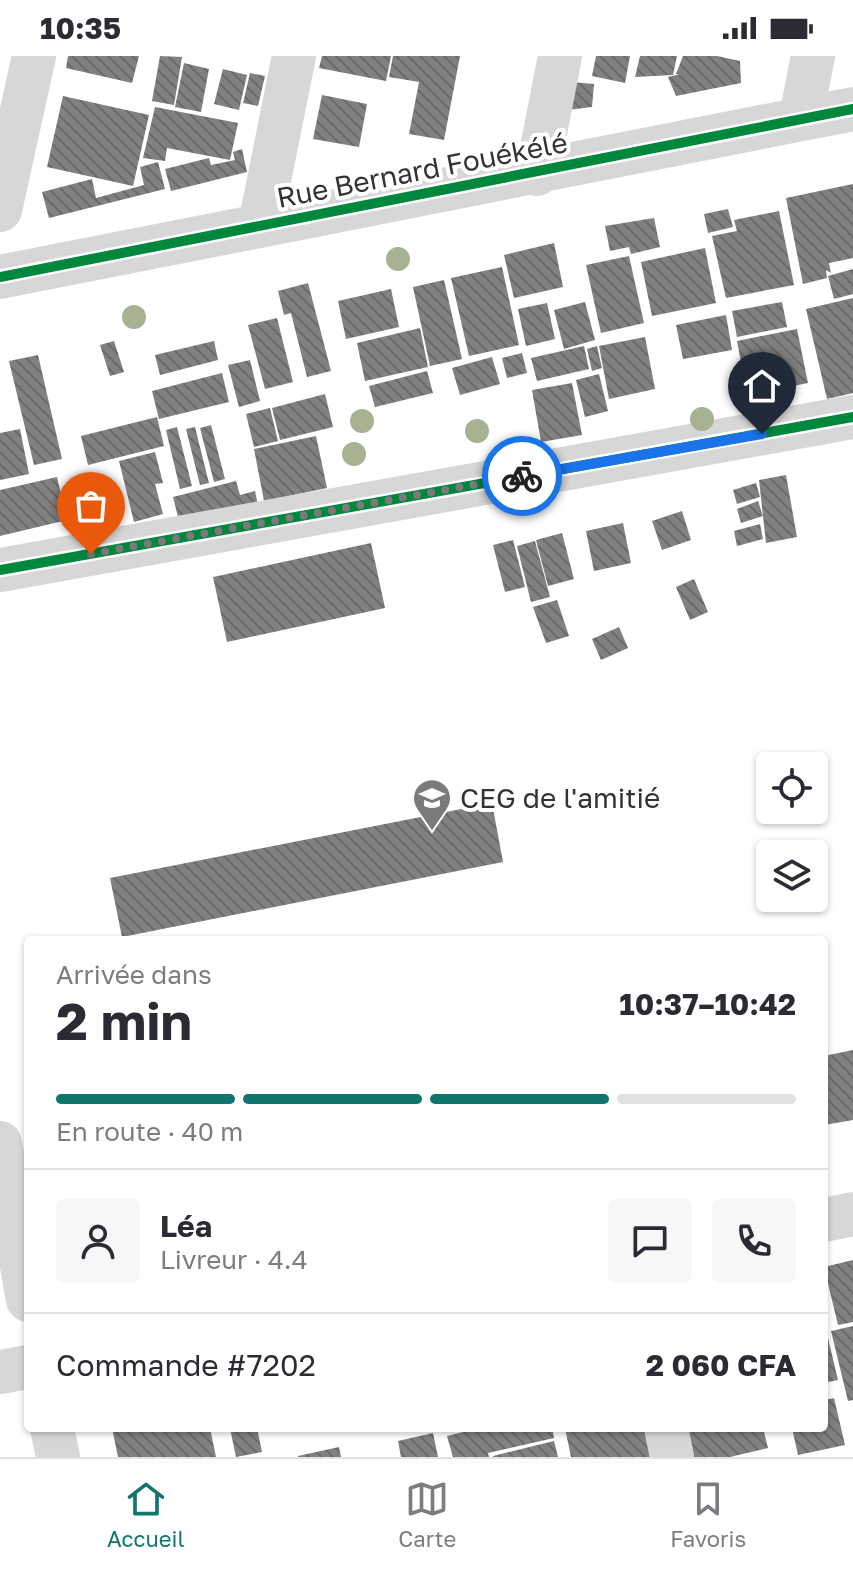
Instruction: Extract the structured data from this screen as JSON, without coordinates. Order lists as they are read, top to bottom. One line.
{"streets":{"street":["Rue Bernard Fouékélé"]},"places":{"school or university":["CEG de l'amitié"]},"page":{"status":"10:35","heading":["2 min","Arrivée dans","10:37–10:42"],"panel":["Léa","Livreur · 4.4","Commande #7202","2 060 CFA"],"bar":"En route · 40 m","tabs":["Accueil","Carte","Favoris"]}}
